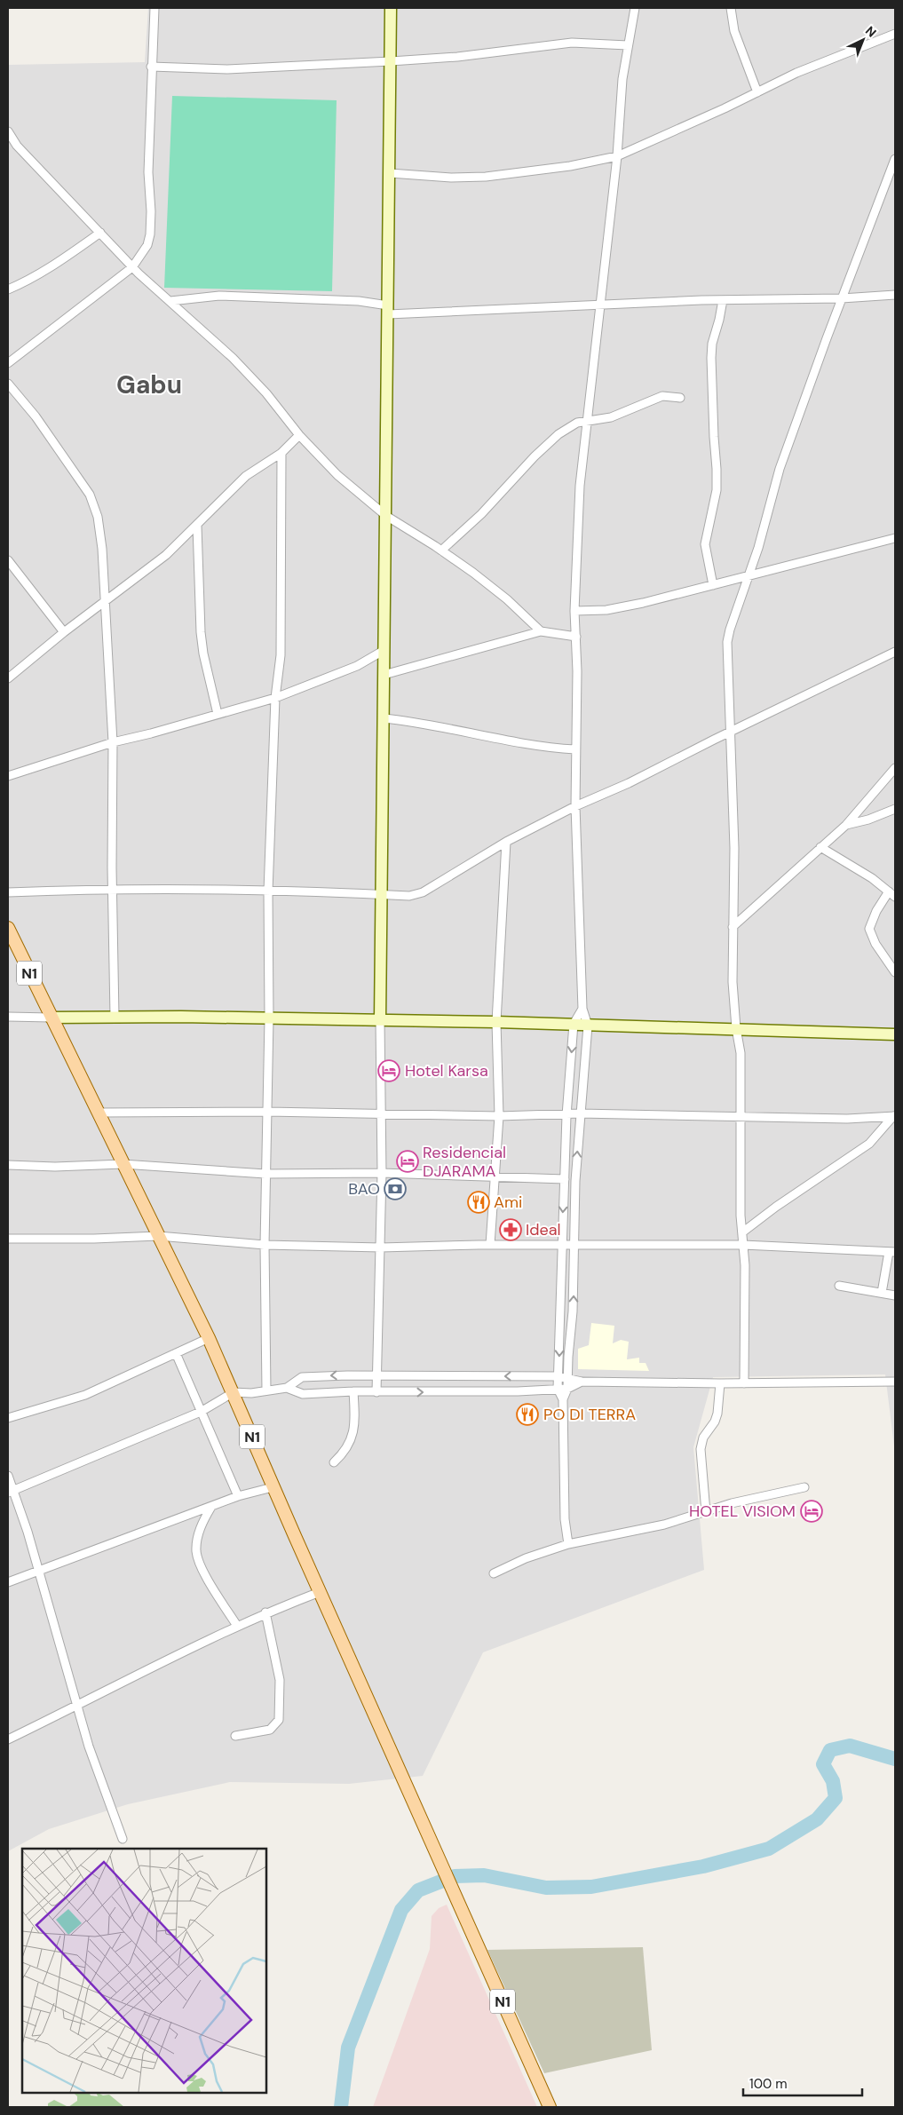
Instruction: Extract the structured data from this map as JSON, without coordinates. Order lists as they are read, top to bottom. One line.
{"streets":{"main road":["N1"]},"districts":["Gabu"],"places":{"hotel":["Hotel Karsa","Residencial DJARAMA","HOTEL VISIOM"],"bank":["BAO"],"restaurant":["Ami","PO DI TERRA"],"pharmacy":["Ideal"]},"scale_bar":"100 m","north":"top right"}
